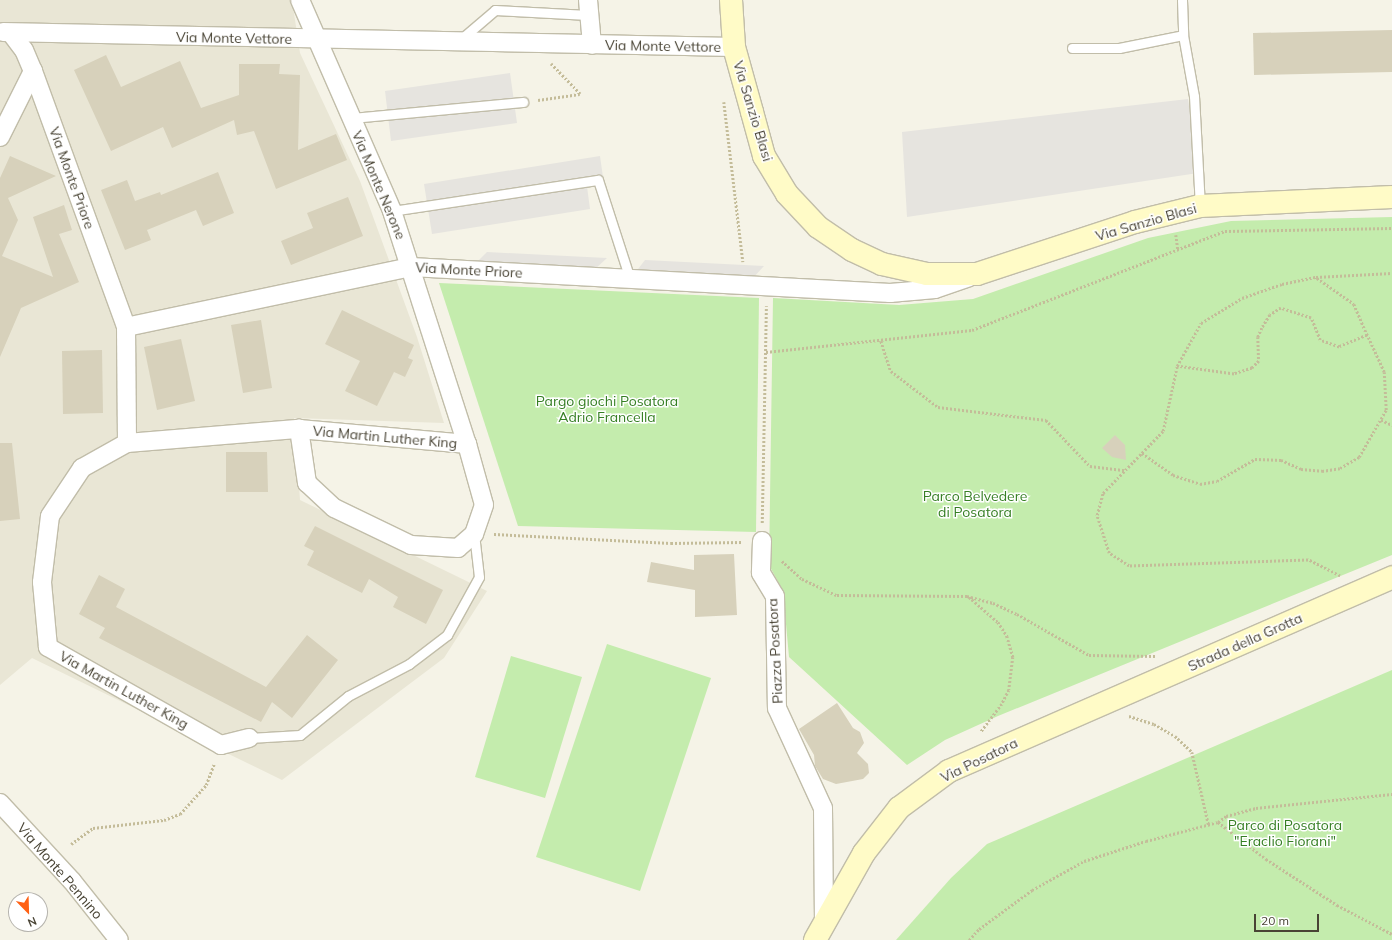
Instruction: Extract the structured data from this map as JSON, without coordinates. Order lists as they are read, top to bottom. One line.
{"streets":{"street":["Via Monte Vettore","Via Sanzio Blasi","Via Monte Priore","Via Monte Nerone","Via Martin Luther King","Strada della Grotta","Piazza Posatora","Via Posatora","Via Monte Pennino"]},"crossings":[["Via Monte Vettore","Via Sanzio Blasi"],["Via Monte Vettore","Via Monte Priore"],["Via Monte Vettore","Via Monte Nerone"],["Via Sanzio Blasi","Via Monte Priore"],["Via Monte Priore","Via Monte Nerone"],["Via Monte Priore","Via Martin Luther King"],["Via Monte Nerone","Via Martin Luther King"],["Strada della Grotta","Via Posatora"],["Piazza Posatora","Via Posatora"]],"parks":["Pargo giochi Posatora Adrio Francella","Parco Belvedere di Posatora","Parco di Posatora \"Eraclio Fiorani\""],"scale_bar":"20 m","north":"bottom right"}
